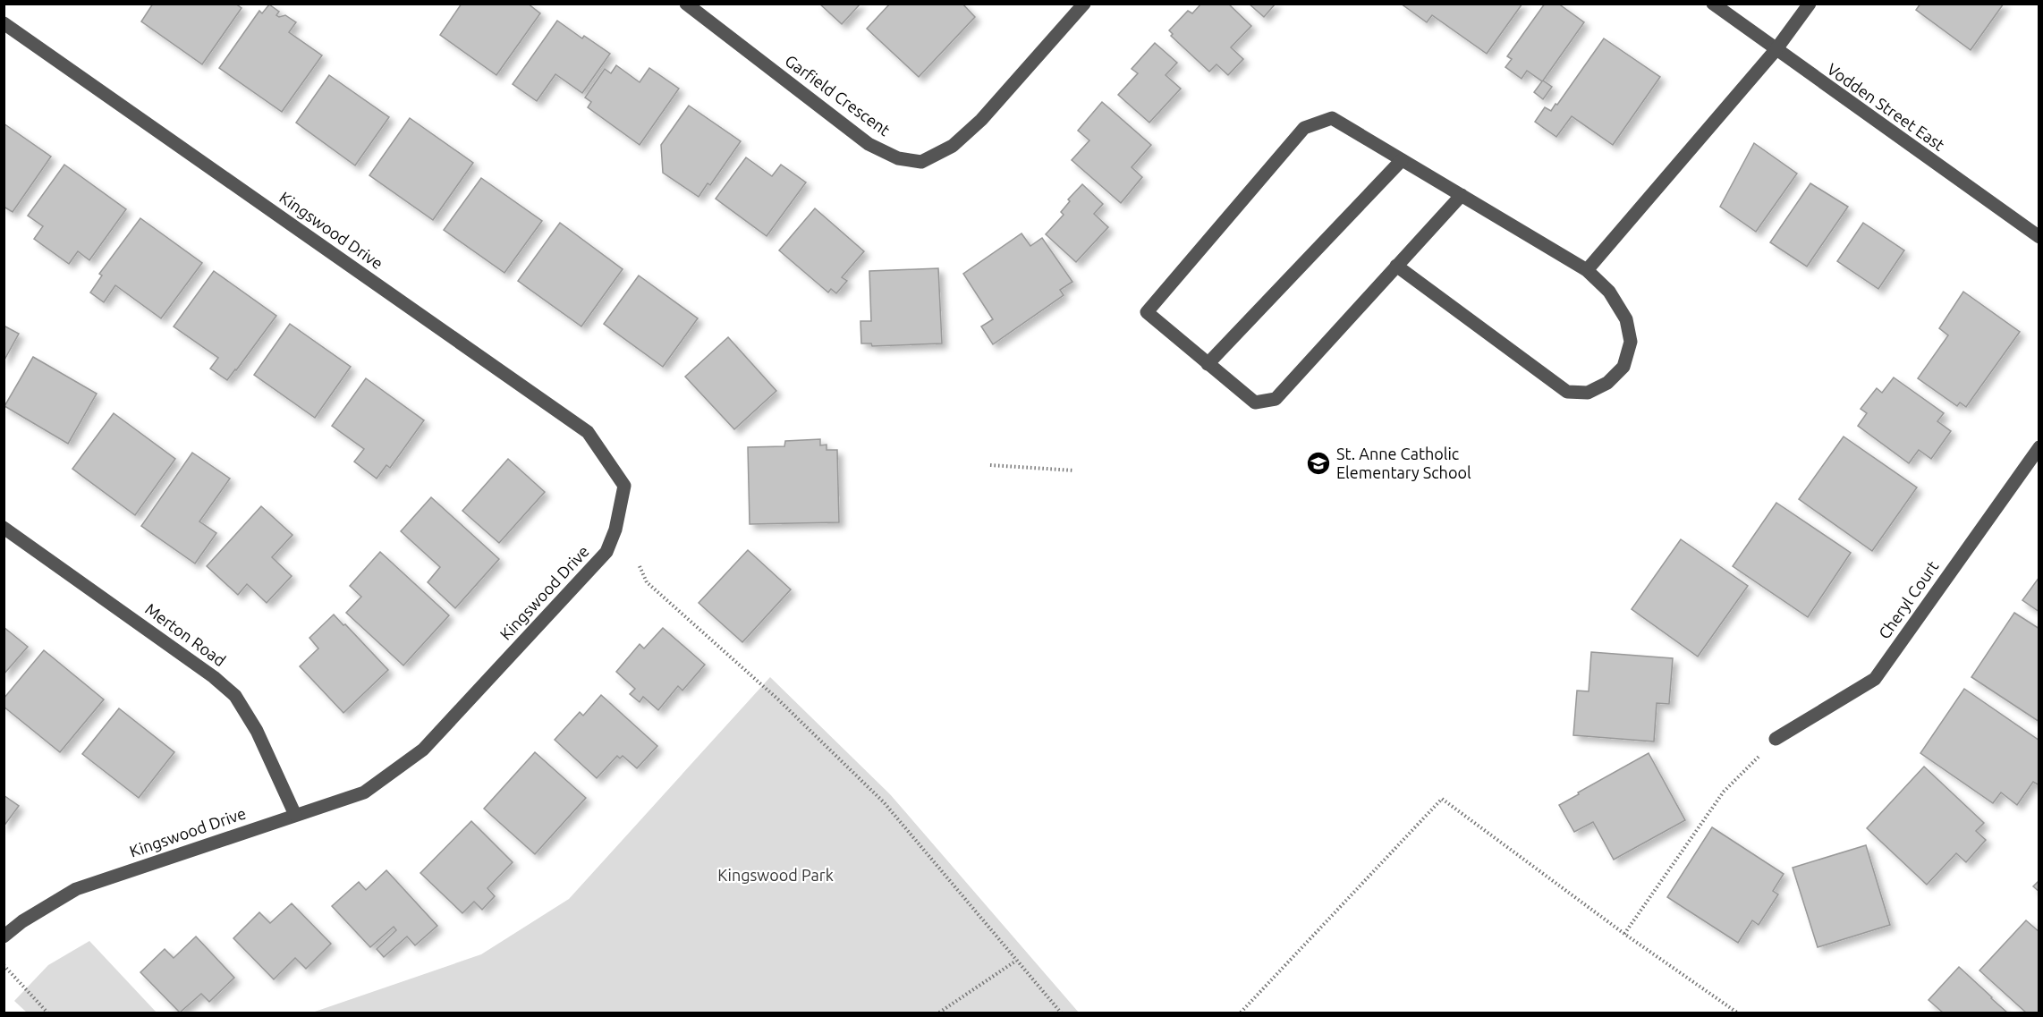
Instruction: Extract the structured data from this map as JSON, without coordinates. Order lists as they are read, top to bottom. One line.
{"streets":{"street":["Garfield Crescent","Vodden Street East","Kingswood Drive","Cheryl Court","Merton Road"]},"crossings":[["Kingswood Drive","Merton Road"]],"parks":["Kingswood Park"],"places":{"school or university":["St. Anne Catholic Elementary School"]}}
